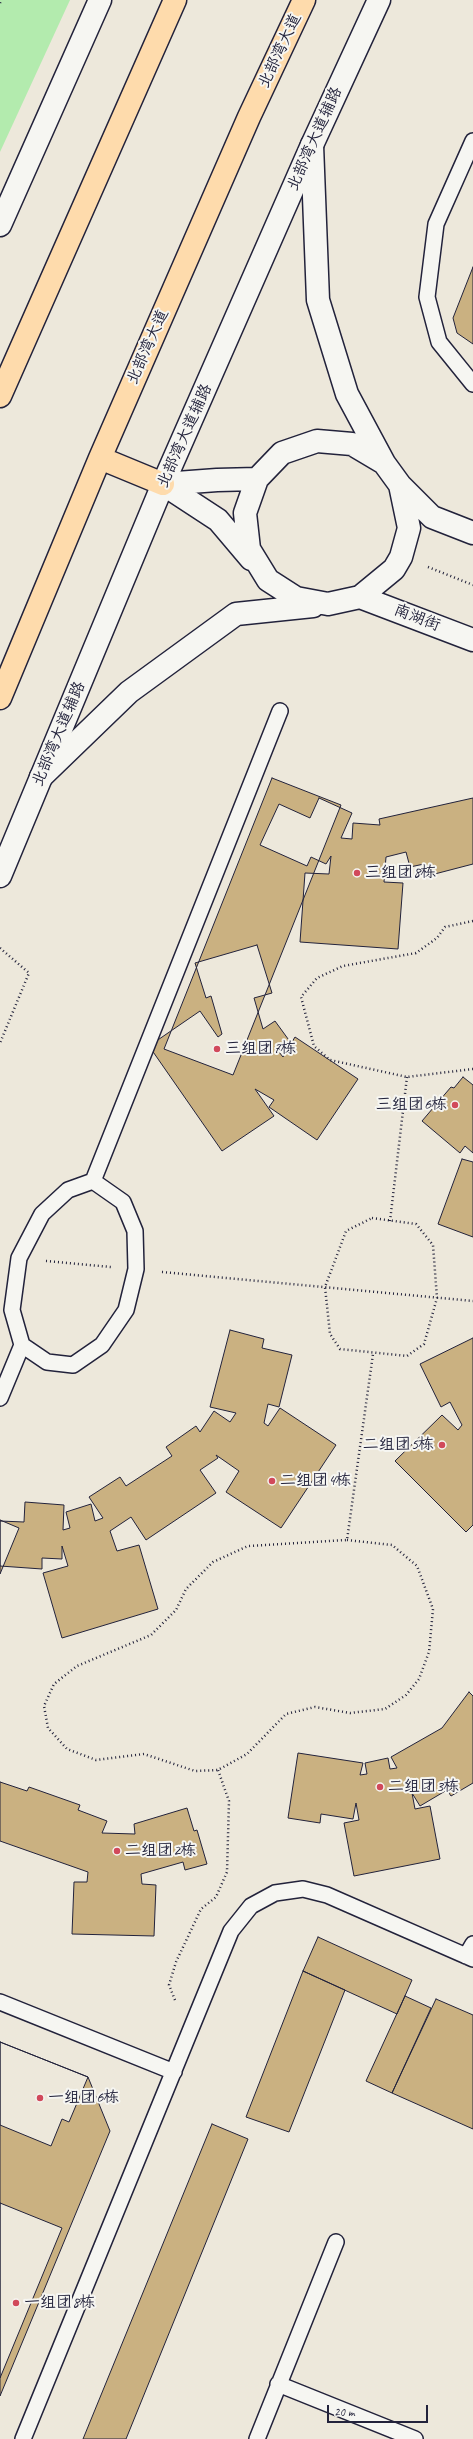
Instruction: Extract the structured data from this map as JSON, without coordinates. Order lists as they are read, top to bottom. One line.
{"streets":{"highway":["北部湾大道"],"street":["北部湾大道辅路","南湖街"]},"places":["三组团8栋","三组团7栋","三组团6栋","二组团5栋","二组团4栋","二组团3栋","二组团2栋","一组团6栋","一组团8栋"],"scale_bar":"20 m"}
